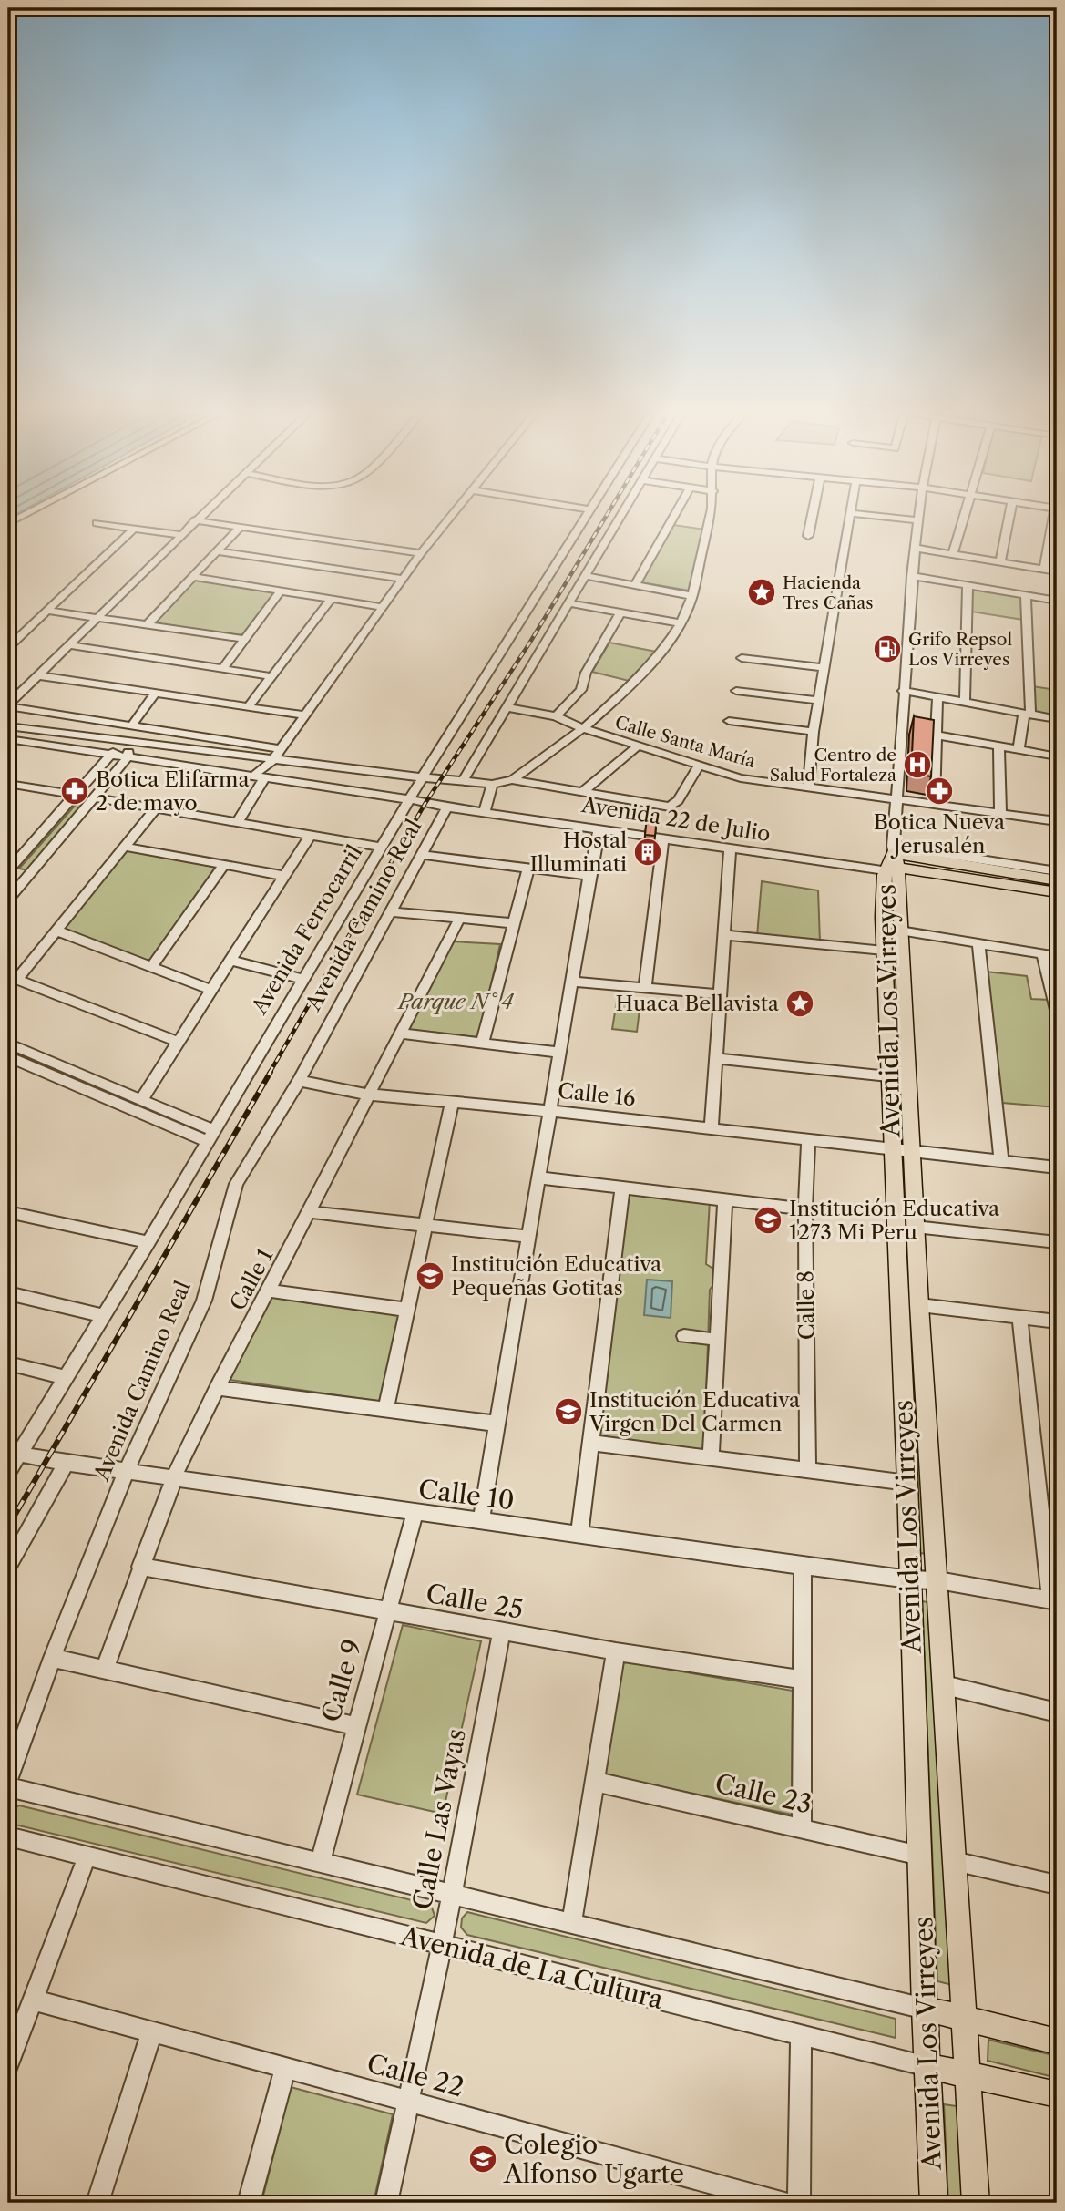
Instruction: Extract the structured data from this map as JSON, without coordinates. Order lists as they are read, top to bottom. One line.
{"streets":{"main road":["Avenida Los Virreyes","Avenida de La Cultura"],"street":["Calle Santa María","Avenida 22 de Julio","Avenida Camino Real","Avenida Ferrocarril","Calle 16","Calle 1","Calle 8","Calle 10","Calle 25","Calle 9","Calle 23","Calle Las Vayas","Calle 22"]},"crossings":[["Calle Santa María","Avenida Los Virreyes"],["Avenida 22 de Julio","Avenida Camino Real"],["Avenida 22 de Julio","Avenida Ferrocarril"],["Avenida 22 de Julio","Avenida Los Virreyes"],["Avenida Camino Real","Calle 16"],["Avenida Camino Real","Calle 10"],["Avenida Ferrocarril","Calle 10"],["Avenida Los Virreyes","Calle 16"],["Avenida Los Virreyes","Calle 10"],["Avenida Los Virreyes","Calle 23"],["Avenida Los Virreyes","Avenida de La Cultura"],["Calle 16","Calle 1"],["Calle 16","Calle 8"],["Calle 1","Calle 10"],["Calle 1","Calle 25"],["Calle 10","Calle 9"],["Calle 25","Calle 9"],["Calle 25","Calle Las Vayas"],["Calle Las Vayas","Avenida de La Cultura"],["Calle Las Vayas","Calle 22"]],"parks":["Parque N° 4"],"places":{"place":["Hacienda Tres Cañas","Huaca Bellavista"],"fuel station":["Grifo Repsol Los Virreyes"],"hospital":["Centro de Salud Fortaleza"],"pharmacy":["Botica Elifarma 2 de mayo","Botica Nueva Jerusalén"],"building":["Hostal Illuminati"],"school or university":["Institución Educativa 1273 Mi Peru","Institución Educativa Pequeñas Gotitas","Institución Educativa Virgen Del Carmen","Colegio Alfonso Ugarte"]}}
